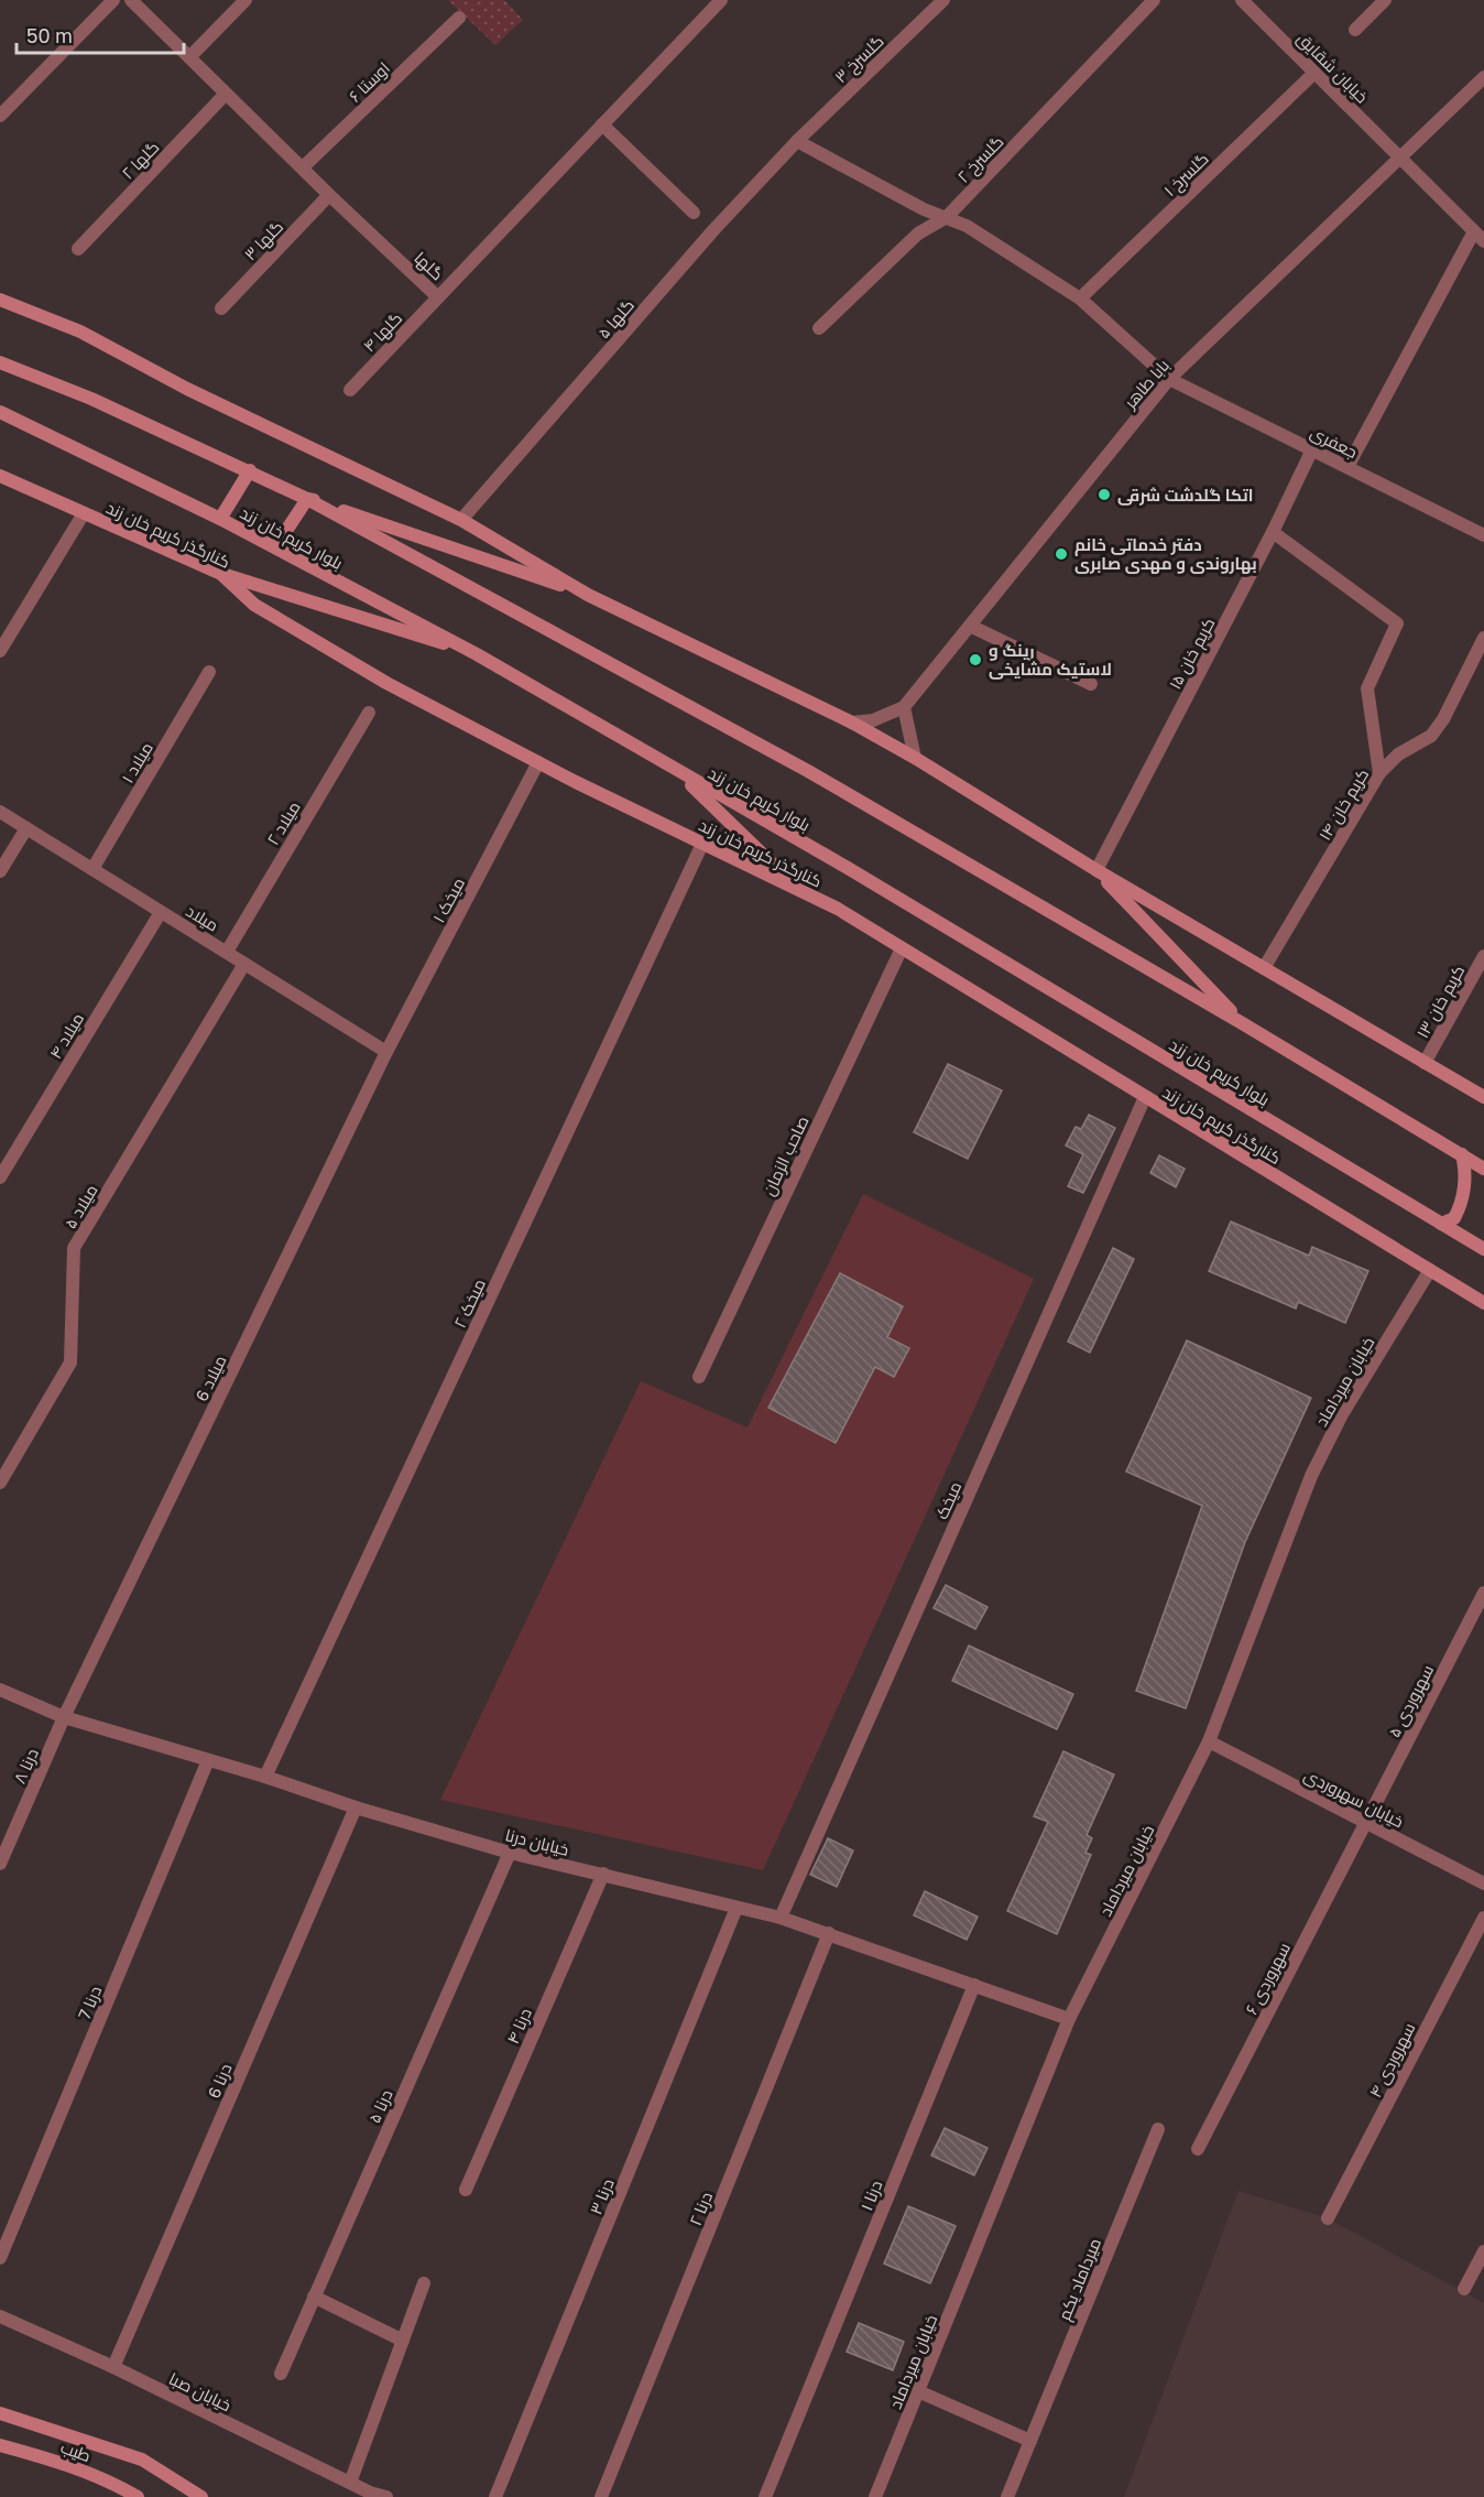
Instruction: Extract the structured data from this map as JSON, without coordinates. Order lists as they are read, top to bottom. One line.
{"streets":{"main road":["کنارگذر کریم خان زند","بلوار کریم خان زند","طیب"],"street":["گلسرخ ۳","خیابان شقایق","اوستا ۶","گلسرخ ۲","گلها ۲","گلسرخ ۱","گلها ۳","گلها","گلها ۵","گلها ۴","بابا طاهر","جعفری","کریم خان ۱۵","میلاد ۱","کریم خان ۱۴","میلاد ۲","میخک ۱","میلاد","کریم خان ۱۳","میلاد ۴","صاحب الزمان","میلاد ۵","میخک ۲","میلاد 6","خیابان میرداماد","میخک","سهروردی ۵","درنا ۸","خیابان سهروردی","خیابان درنا","سهروردی ۶","درنا 7","درنا ۴","سهروردی ۴","درنا 6","درنا ۵","درنا ۱","درنا ۳","درنا ۲","میرداماد یکم","خیابان صبا"]},"crossings":[["گلسرخ ۳","گلها ۵"],["گلسرخ ۳","جعفری"],["خیابان شقایق","گلسرخ ۱"],["خیابان شقایق","بابا طاهر"],["اوستا ۶","گلها"],["گلسرخ ۲","جعفری"],["گلها ۲","گلها"],["گلسرخ ۱","جعفری"],["گلها ۳","گلها"],["گلها","گلها ۴"],["گلها ۵","جعفری"],["بابا طاهر","جعفری"],["جعفری","کریم خان ۱۵"],["کنارگذر کریم خان زند","میخک ۱"],["کنارگذر کریم خان زند","صاحب الزمان"],["کنارگذر کریم خان زند","میخک ۲"],["کنارگذر کریم خان زند","خیابان میرداماد"],["کنارگذر کریم خان زند","میخک"],["میلاد ۱","میلاد"],["میلاد ۲","میلاد"],["میخک ۱","میلاد"],["میخک ۱","میلاد 6"],["میلاد","میلاد ۴"],["میلاد","میلاد ۵"],["میلاد","میلاد 6"],["میخک ۲","خیابان درنا"],["میلاد 6","درنا ۸"],["میلاد 6","خیابان درنا"],["خیابان میرداماد","خیابان سهروردی"],["خیابان میرداماد","خیابان درنا"],["میخک","خیابان درنا"],["سهروردی ۵","خیابان سهروردی"],["سهروردی ۵","سهروردی ۶"],["درنا ۸","خیابان درنا"],["خیابان سهروردی","سهروردی ۶"],["خیابان درنا","درنا 7"],["خیابان درنا","درنا ۴"],["خیابان درنا","درنا 6"],["خیابان درنا","درنا ۵"],["خیابان درنا","درنا ۱"],["خیابان درنا","درنا ۳"],["خیابان درنا","درنا ۲"],["درنا 6","خیابان صبا"]],"places":["اتکا گلدشت شرقی","دفتر خدماتی خانم بهاروندی و مهدی صابری","رینگ و لاستیک مشایخی"],"scale_bar":"50 m"}
